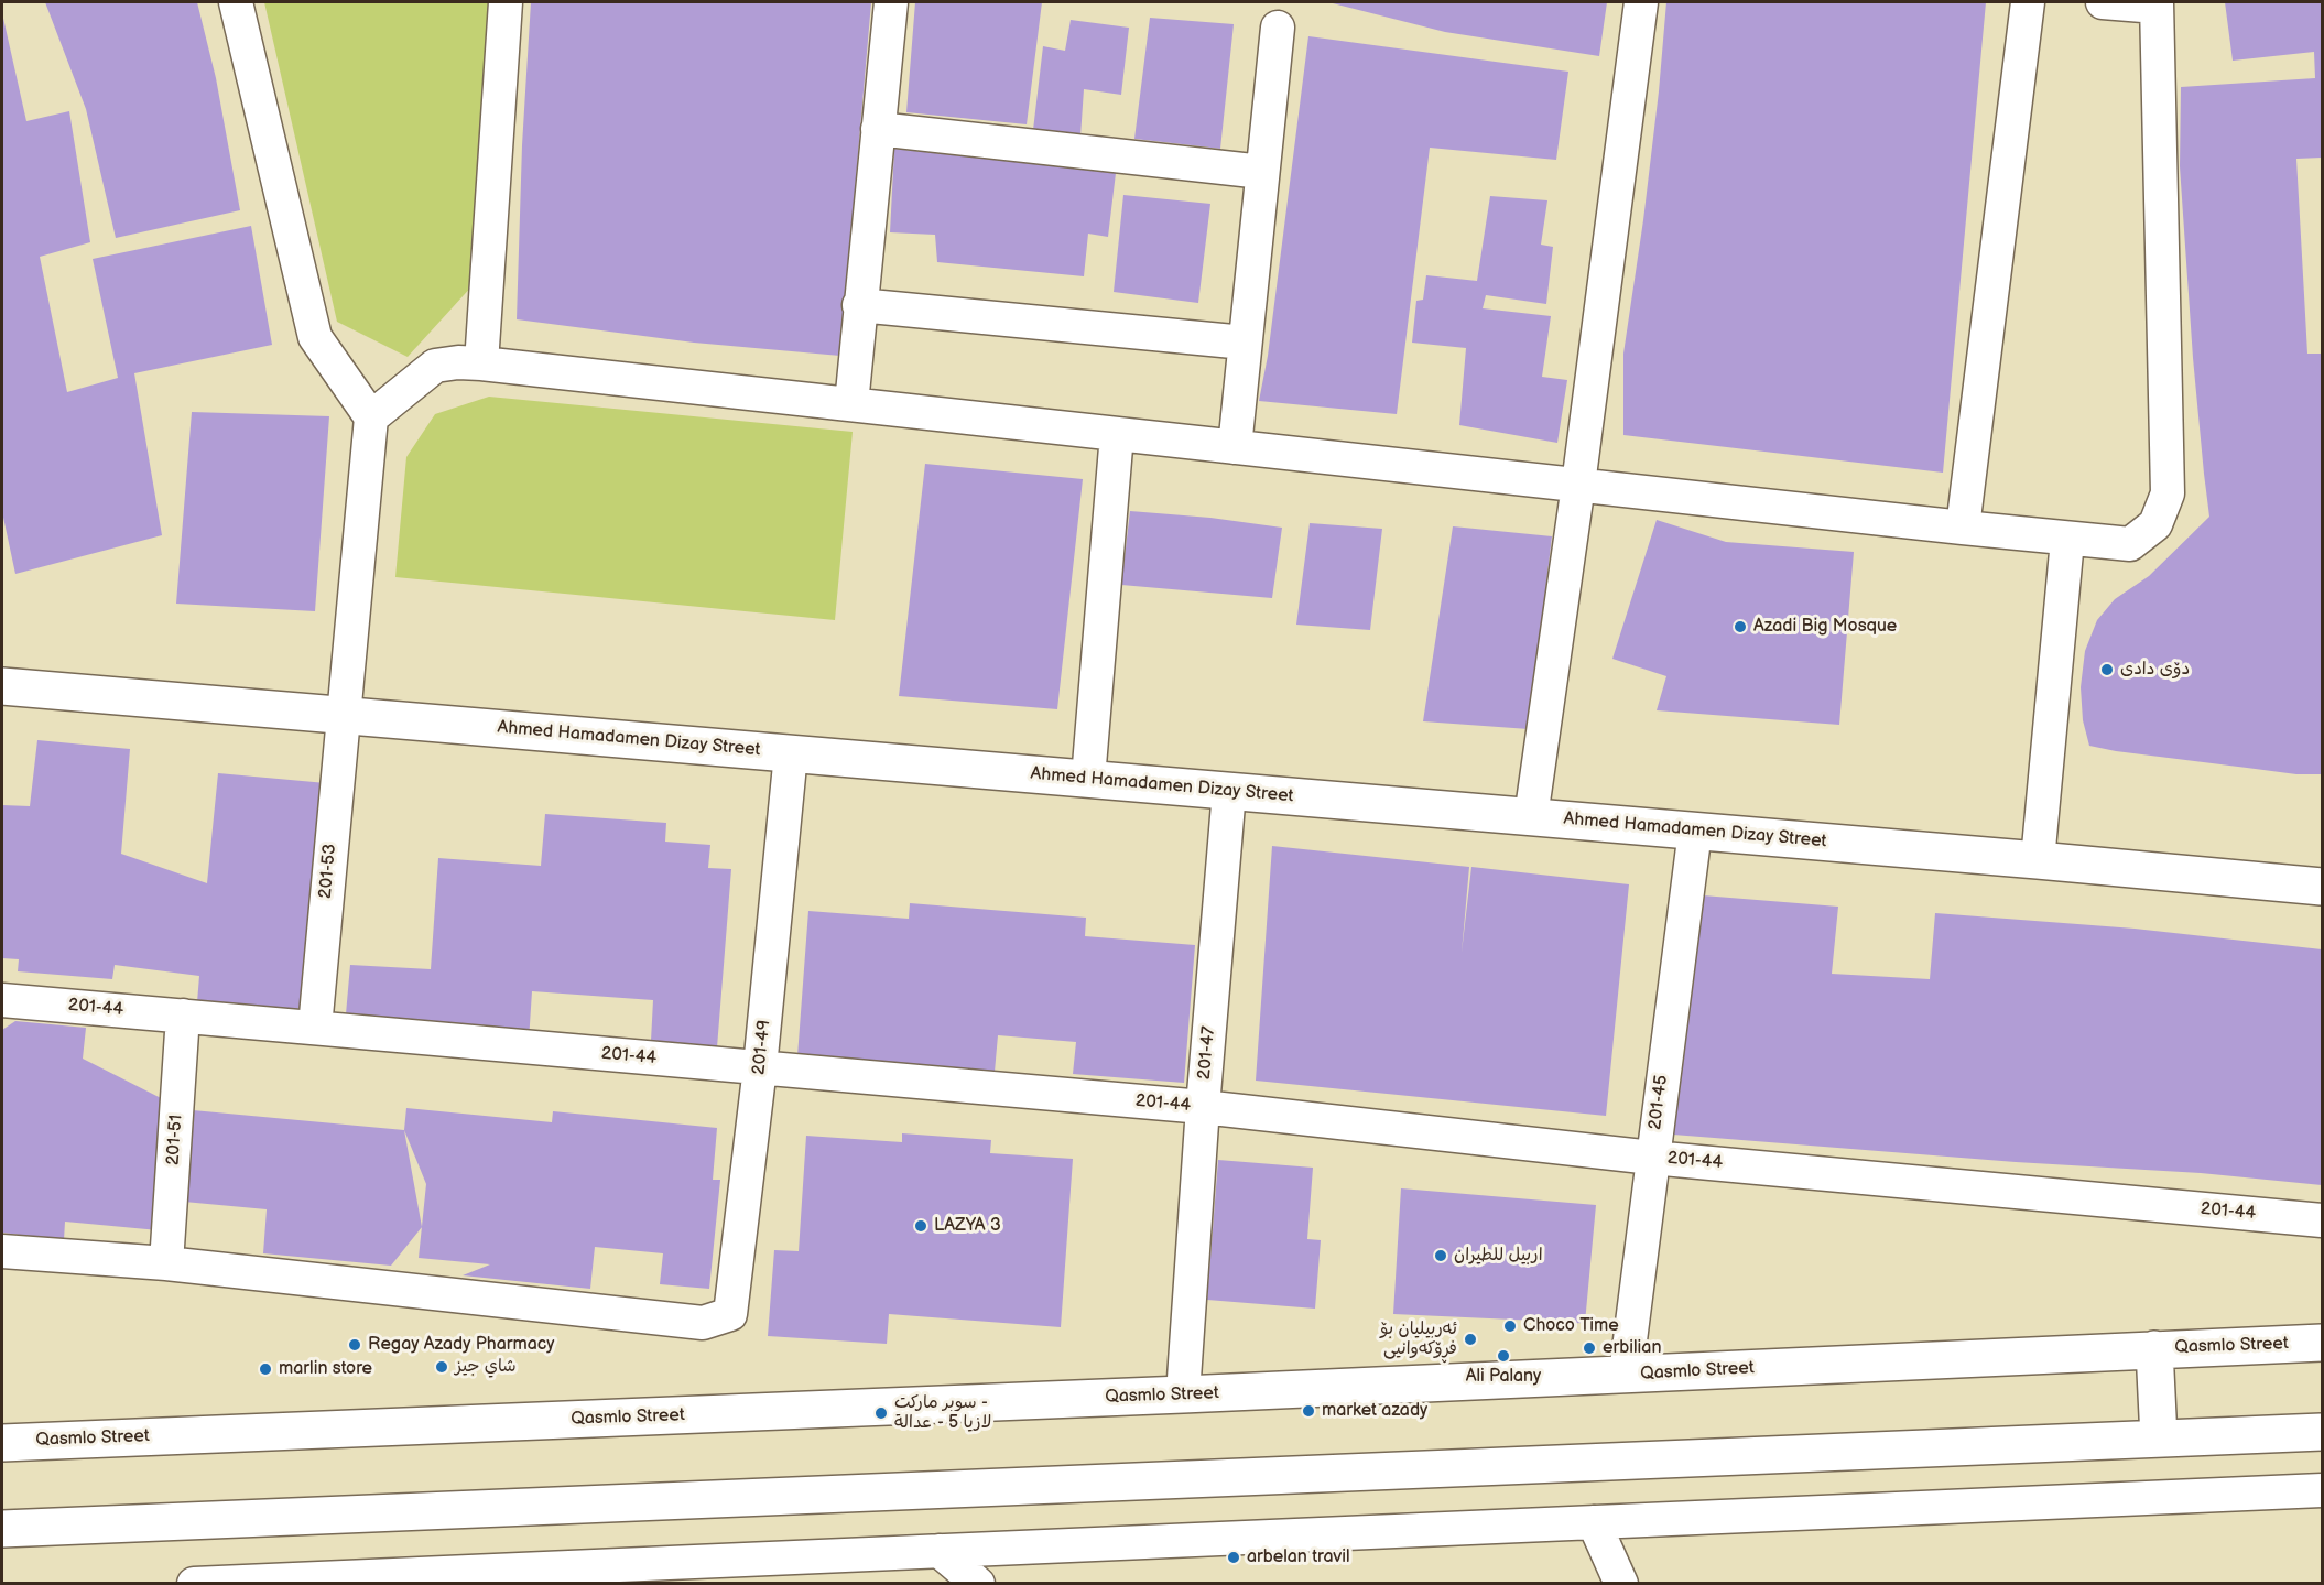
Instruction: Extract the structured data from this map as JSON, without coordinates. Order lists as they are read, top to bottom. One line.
{"streets":{"main road":["Ahmed Hamadamen Dizay Street","Qasmlo Street"],"street":["201-53","201-44","201-49","201-47","201-45","201-51"]},"crossings":[["Ahmed Hamadamen Dizay Street","201-53"],["Ahmed Hamadamen Dizay Street","201-49"],["Ahmed Hamadamen Dizay Street","201-47"],["Ahmed Hamadamen Dizay Street","201-45"],["201-53","201-44"],["201-44","201-49"],["201-44","201-47"],["201-44","201-45"],["201-44","201-51"],["201-49","201-51"],["201-47","Qasmlo Street"],["201-45","Qasmlo Street"]],"places":["Azadi Big Mosque","دۆى دادى","LAZYA 3","اربيل للطيران","Choco Time","ئەربیلیان بۆ فڕۆکەوانیی","Regay Azady Pharmacy","erbilian","Ali Palany","شاي جيز","marlin store","market azady","سوبر ماركت - لازيا 5 - عدالة","arbelan travil"]}
